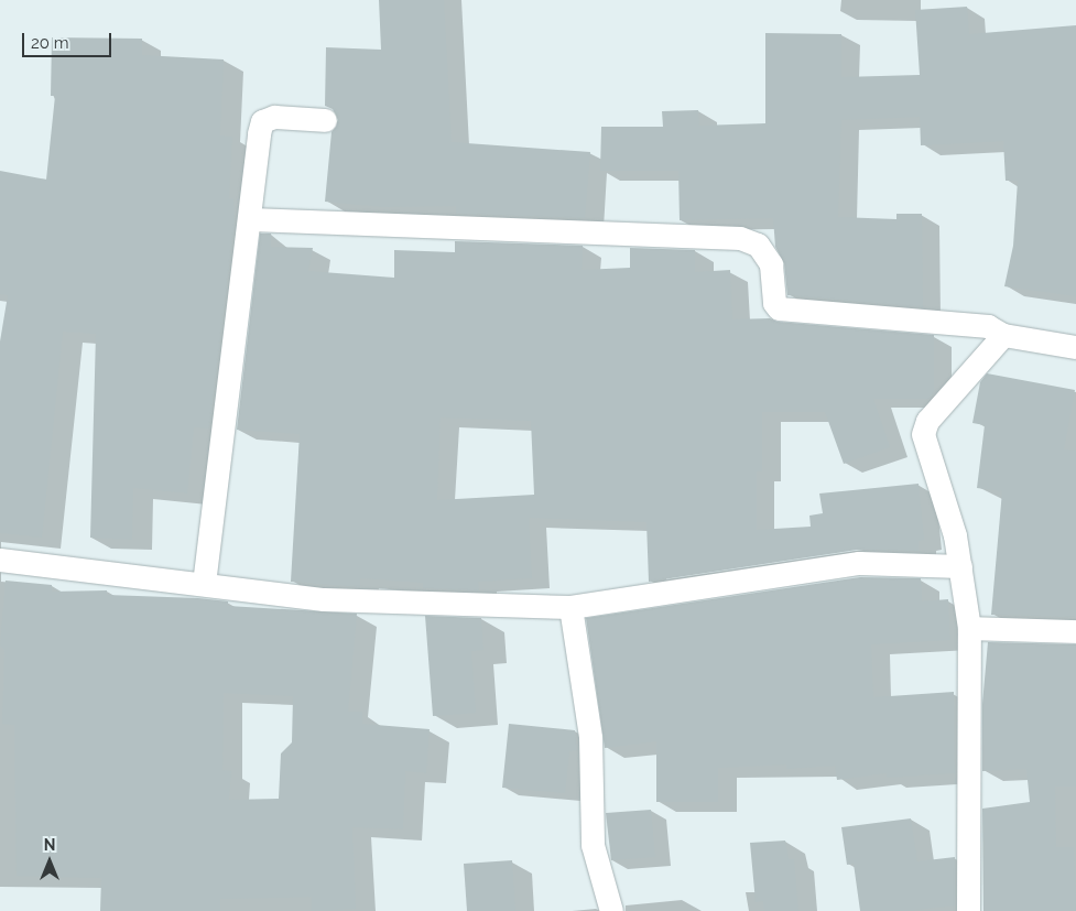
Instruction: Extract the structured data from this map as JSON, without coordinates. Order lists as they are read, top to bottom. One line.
{"scale_bar":"20 m","north":"top"}
